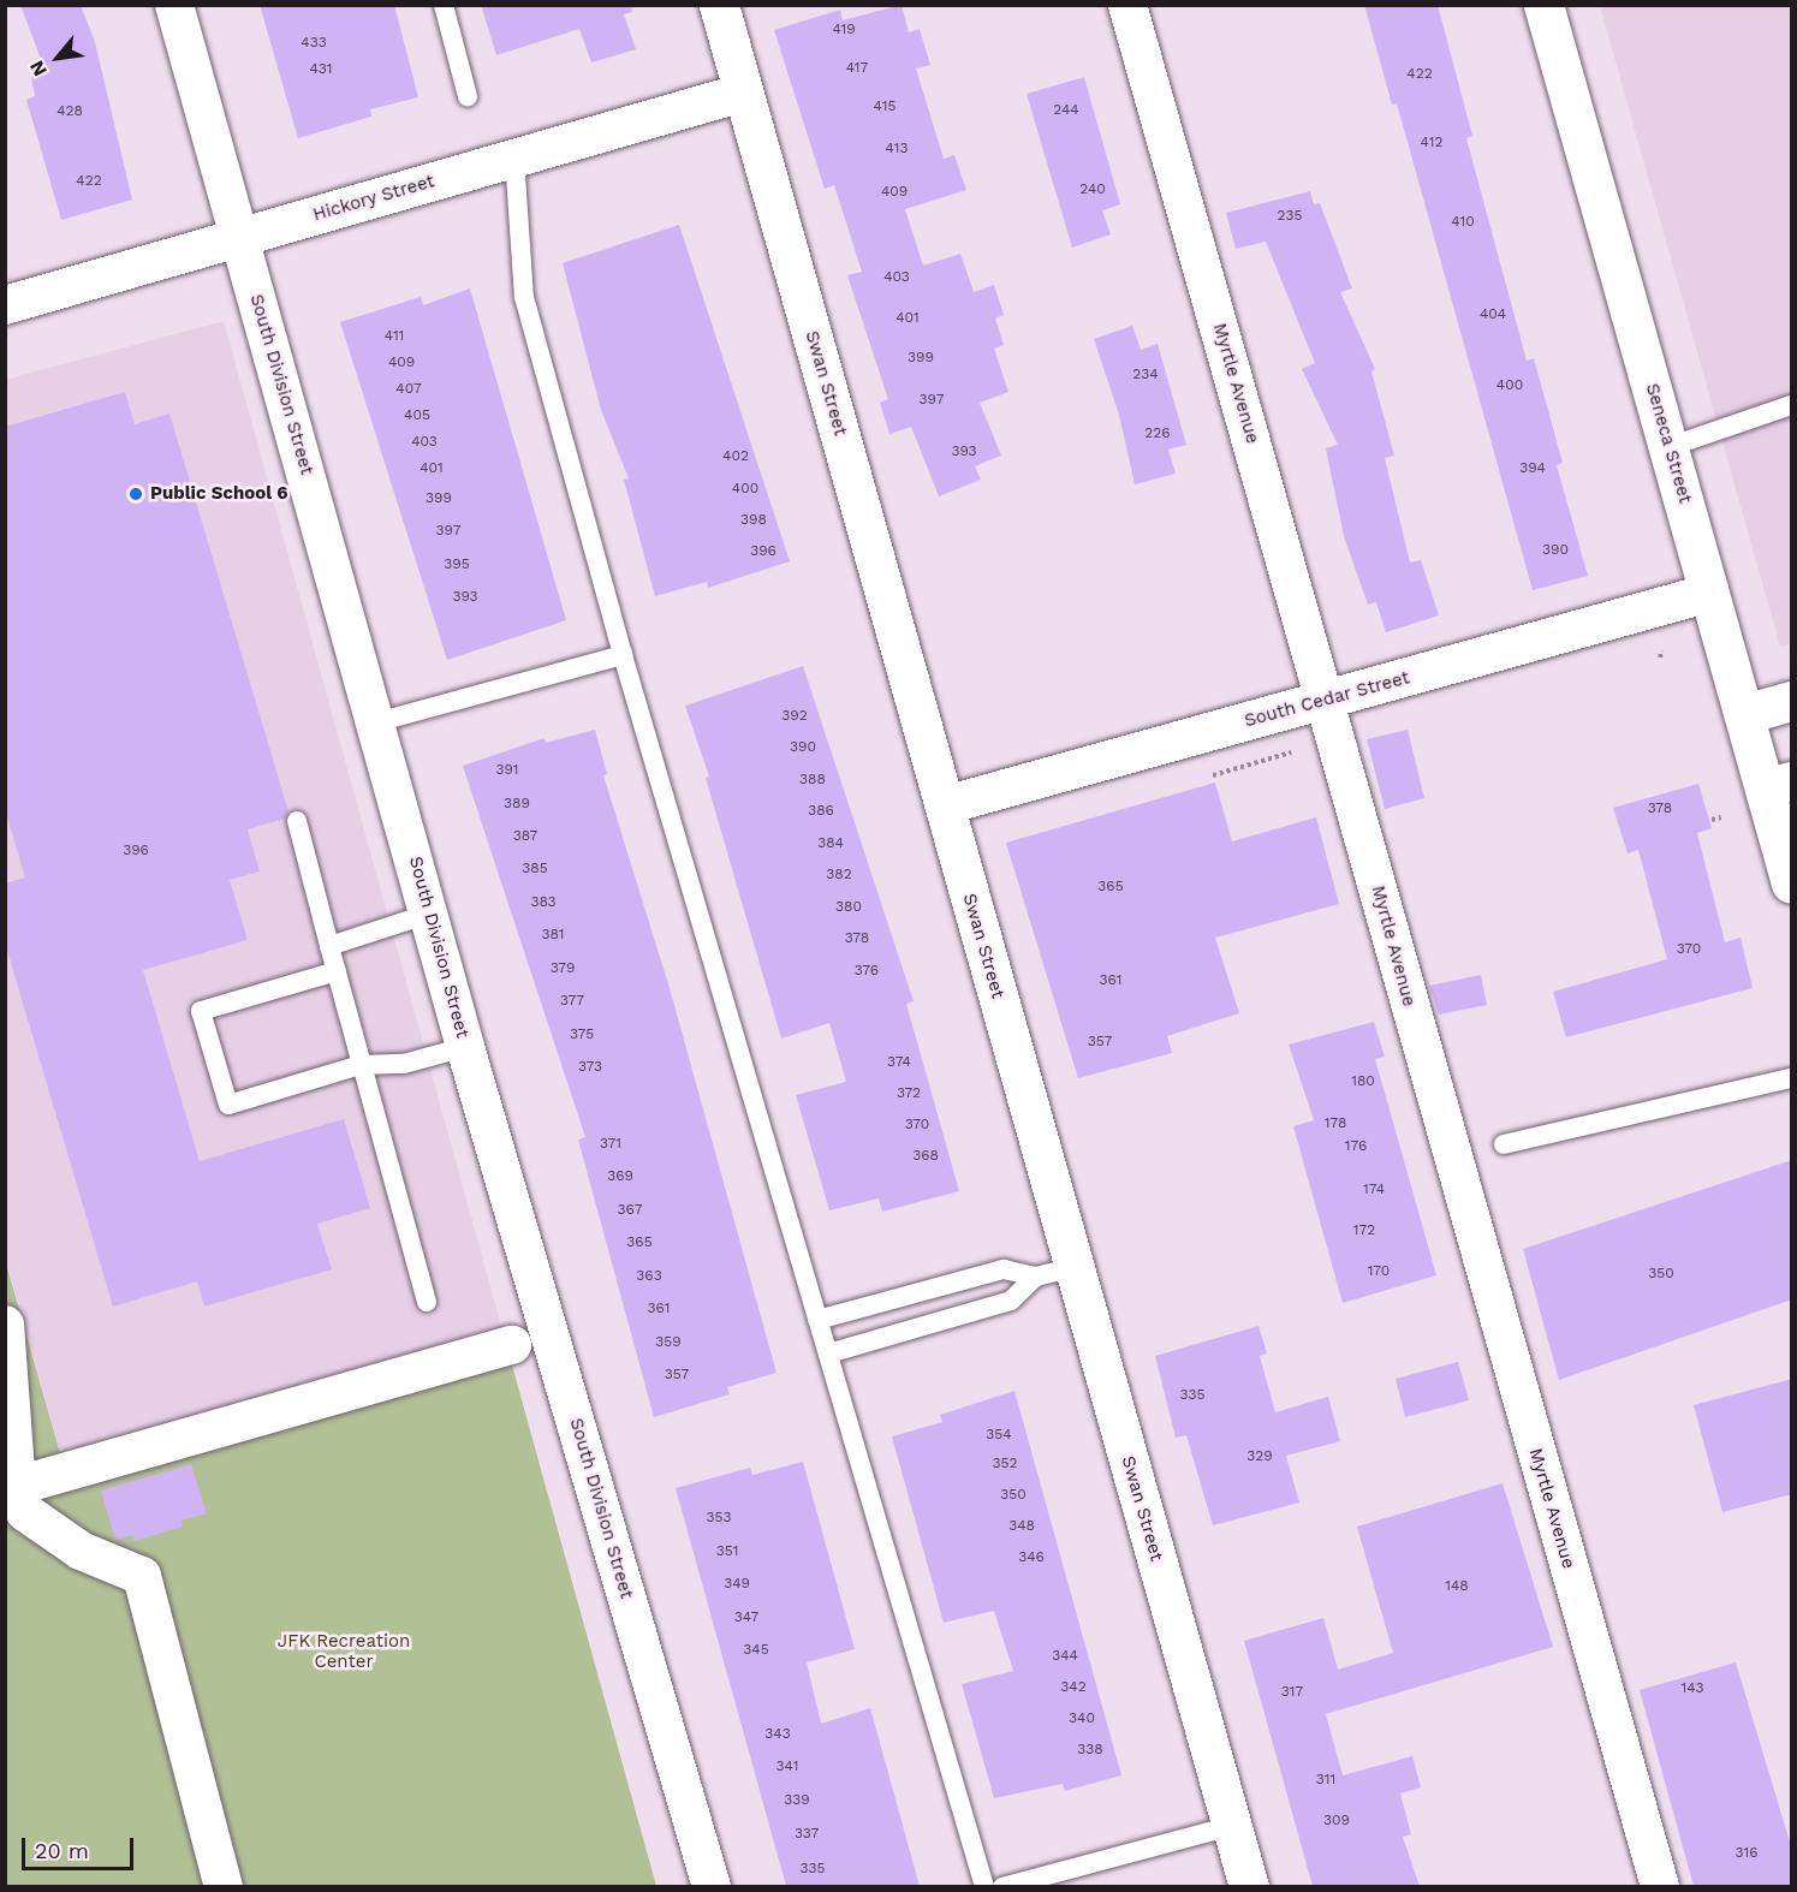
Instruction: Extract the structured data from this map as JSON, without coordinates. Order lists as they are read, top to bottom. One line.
{"streets":{"main road":["Swan Street","Seneca Street"],"street":["Hickory Street","Myrtle Avenue","South Division Street","South Cedar Street"]},"crossings":[["Hickory Street","Swan Street"],["Hickory Street","South Division Street"],["Swan Street","South Cedar Street"],["Myrtle Avenue","South Cedar Street"],["Seneca Street","South Cedar Street"]],"parks":["JFK Recreation Center"],"places":["Public School 6"],"house_numbers":["419","433","417","431","422","415","244","428","412","413","422","240","409","235","410","403","404","401","411","399","409","234","400","407","397","405","226","403","393","402","401","394","400","399","398","397","390","396","395","393","392","390","391","388","389","378","386","387","384","396","385","382","365","383","380","381","378","370","379","376","361","377","375","357","374","373","180","372","178","370","371","176","368","369","174","367","172","365","170","350","363","361","359","357","335","354","329","352","350","353","348","351","346","349","148","347","345","344","342","143","317","340","343","338","341","311","339","309","337","316","335"],"scale_bar":"20 m","north":"bottom left"}
